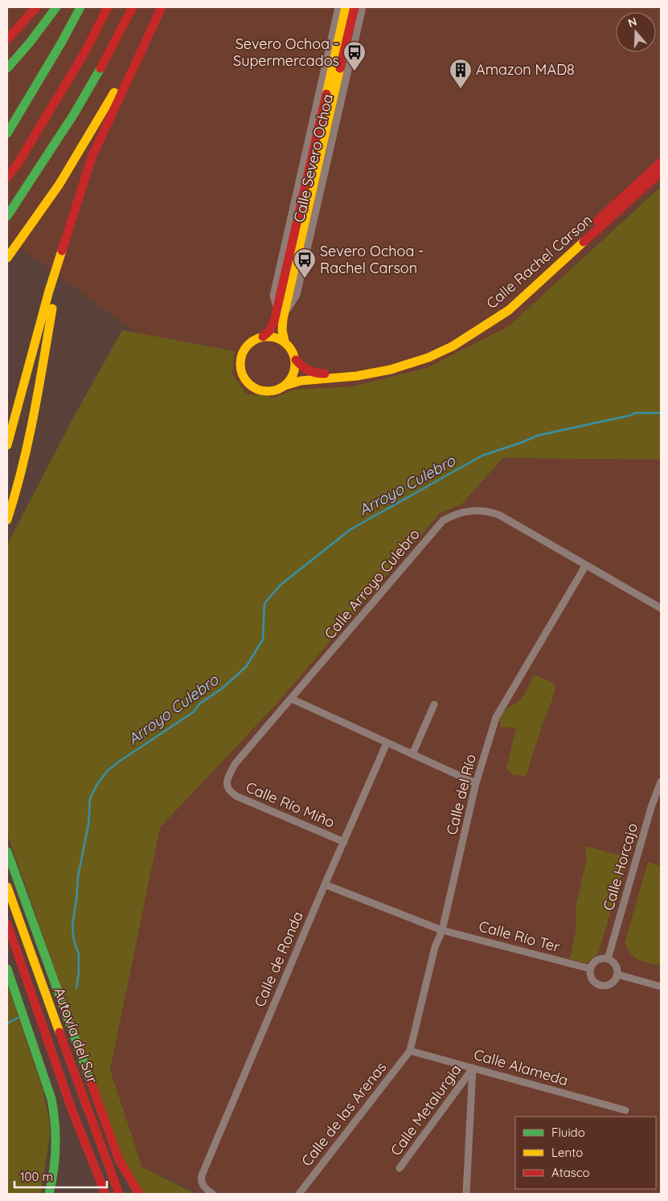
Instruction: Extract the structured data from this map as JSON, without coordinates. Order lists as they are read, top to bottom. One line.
{"streets":{"main road":["Calle Severo Ochoa","Calle Rachel Carson","Autovía del Sur"],"street":["Calle Arroyo Culebro","Calle del Río","Calle Río Miño","Calle Horcajo","Calle Río Ter","Calle de Ronda","Calle Alameda","Calle Metalurgia","Calle de las Arenas"]},"crossings":[["Calle Severo Ochoa","Calle Rachel Carson"],["Calle Arroyo Culebro","Calle del Río"],["Calle Arroyo Culebro","Calle Río Miño"],["Calle del Río","Calle Río Ter"],["Calle del Río","Calle Alameda"],["Calle del Río","Calle de las Arenas"],["Calle Río Miño","Calle de Ronda"],["Calle Horcajo","Calle Río Ter"],["Calle Río Ter","Calle de Ronda"],["Calle Alameda","Calle Metalurgia"],["Calle Alameda","Calle de las Arenas"]],"water":["Arroyo Culebro"],"places":{"bus stop":["Severo Ochoa - Supermercados","Severo Ochoa - Rachel Carson"],"building":["Amazon MAD8"]},"legend":["Fluido","Lento","Atasco"],"scale_bar":"100 m","north":"top"}
